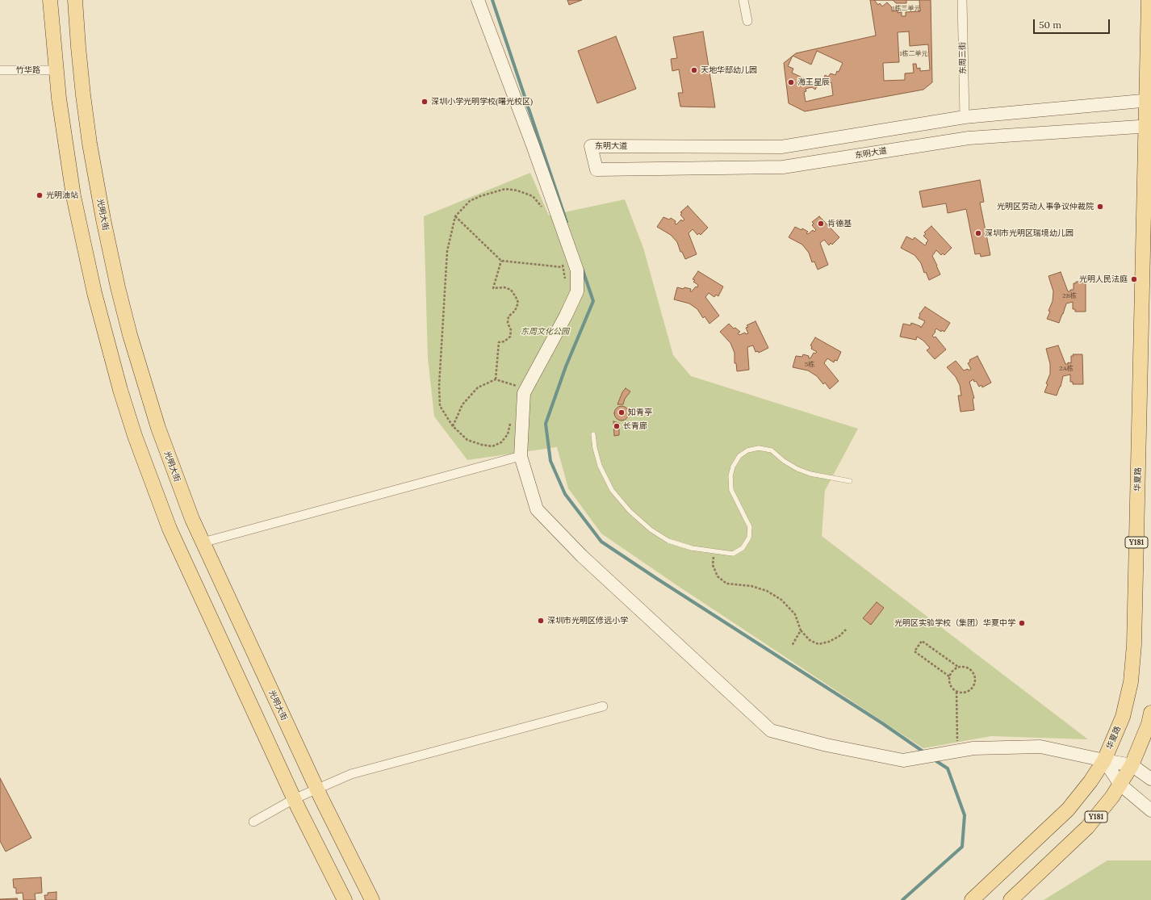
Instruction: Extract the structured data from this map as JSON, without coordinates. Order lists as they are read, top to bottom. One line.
{"streets":{"main road":["光明大街","华夏路","Y181"],"street":["东周三街","竹华路","东明大道"]},"crossings":[["东周三街","东明大道"],["东明大道","华夏路"]],"parks":["东周文化公园"],"places":["天地华邸幼儿园","海王星辰","深圳小学光明学校(曙光校区)","光明油站","光明区劳动人事争议仲裁院","肯德基","深圳市光明区瑞境幼儿园","光明人民法庭","知青亭","长青廊","深圳市光明区修远小学","光明区实验学校（集团）华夏中学"],"house_numbers":["1栋三单元","1栋二单元","2B栋","5栋","2A栋"],"scale_bar":"50 m"}
